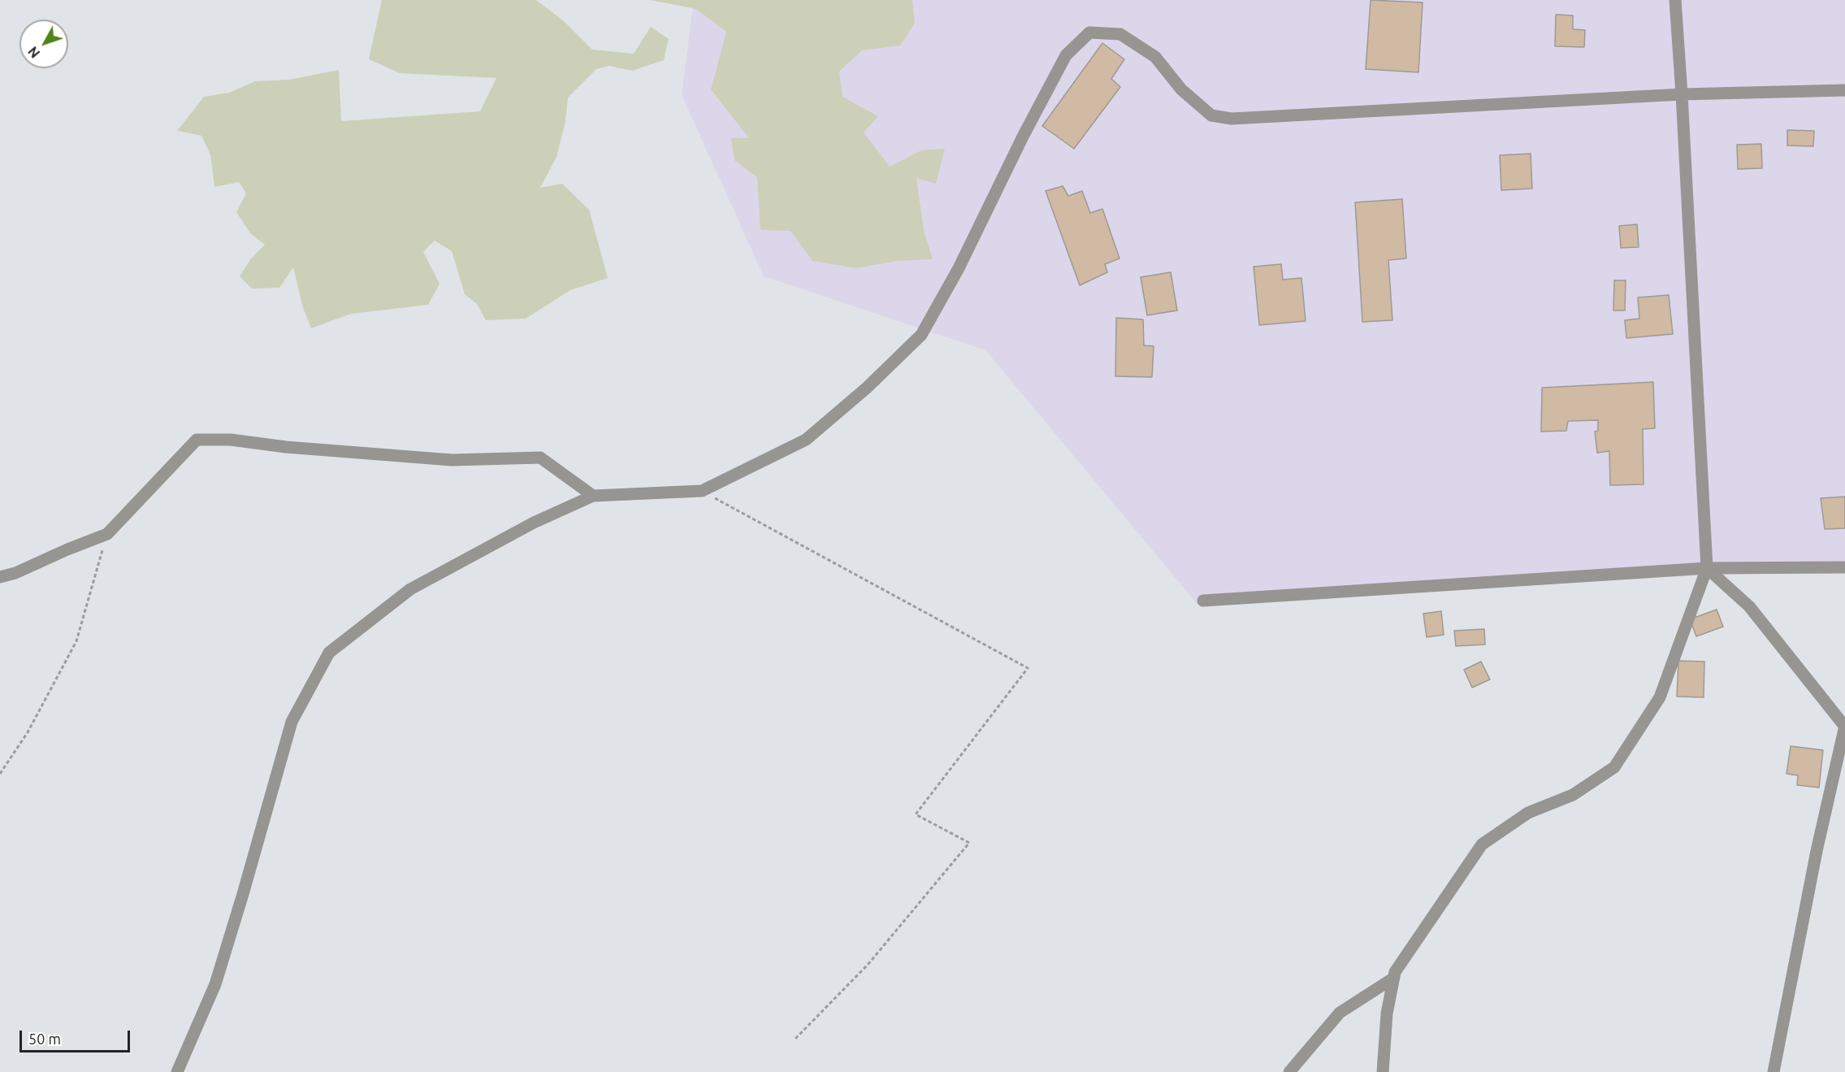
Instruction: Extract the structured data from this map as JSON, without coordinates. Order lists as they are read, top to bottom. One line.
{"scale_bar":"50 m","north":"bottom left"}
